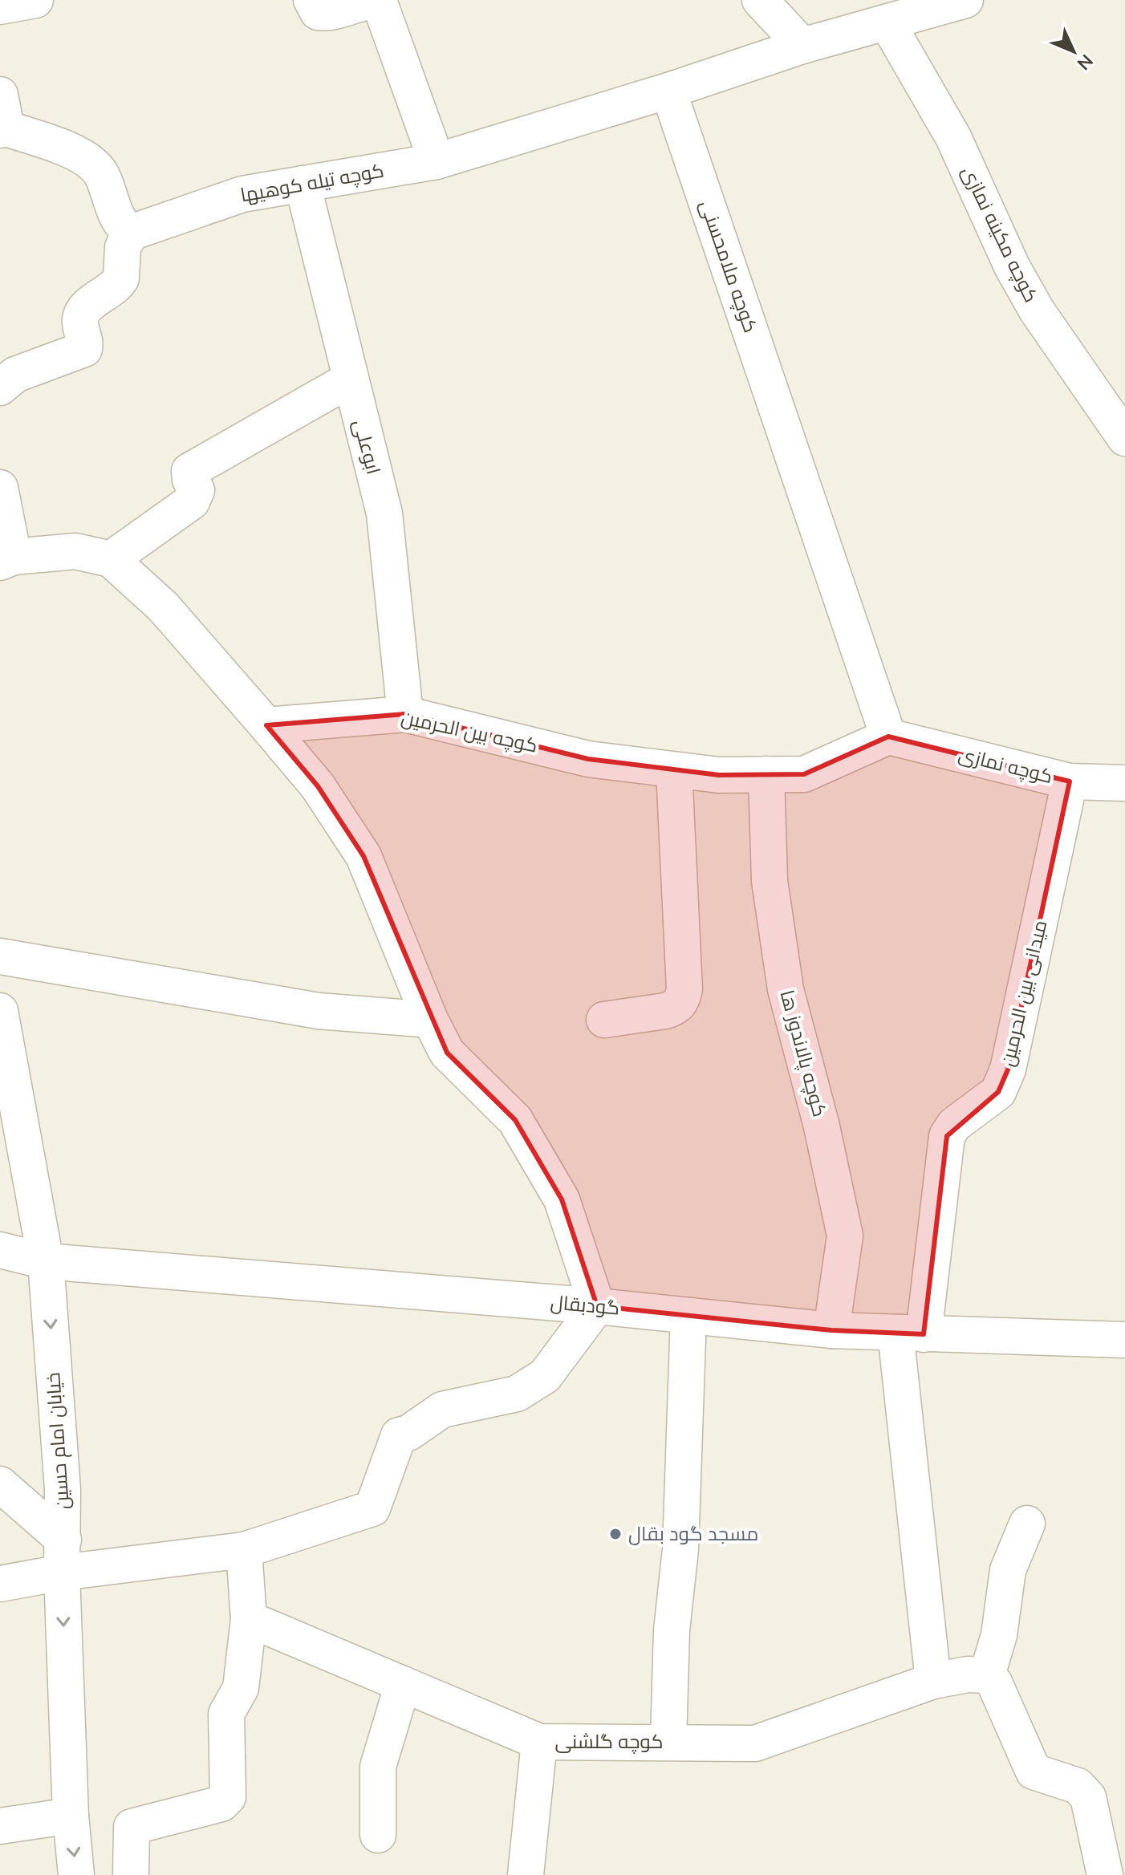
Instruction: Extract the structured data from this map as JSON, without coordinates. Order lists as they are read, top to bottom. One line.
{"streets":{"street":["کوچه تیله کوهیها","کوچه مکینه نمازی","کوچه ملامحسنی","ابوعلی","کوچه بین الحرمین","کوچه نمازی","میدانی بین الحرمین","کوچه پالاندوز ها","گودبقال","خیابان امام حسین","کوچه گلشنی"]},"crossings":[["کوچه تیله کوهیها","کوچه ملامحسنی"],["کوچه تیله کوهیها","ابوعلی"],["کوچه ملامحسنی","کوچه بین الحرمین"],["کوچه ملامحسنی","کوچه نمازی"],["ابوعلی","کوچه بین الحرمین"],["کوچه بین الحرمین","کوچه نمازی"],["کوچه بین الحرمین","کوچه پالاندوز ها"],["کوچه نمازی","میدانی بین الحرمین"],["میدانی بین الحرمین","گودبقال"],["میدانی بین الحرمین","کوچه گلشنی"],["کوچه پالاندوز ها","گودبقال"],["گودبقال","خیابان امام حسین"]],"places":["مسجد گود بقال"],"north":"bottom right"}
